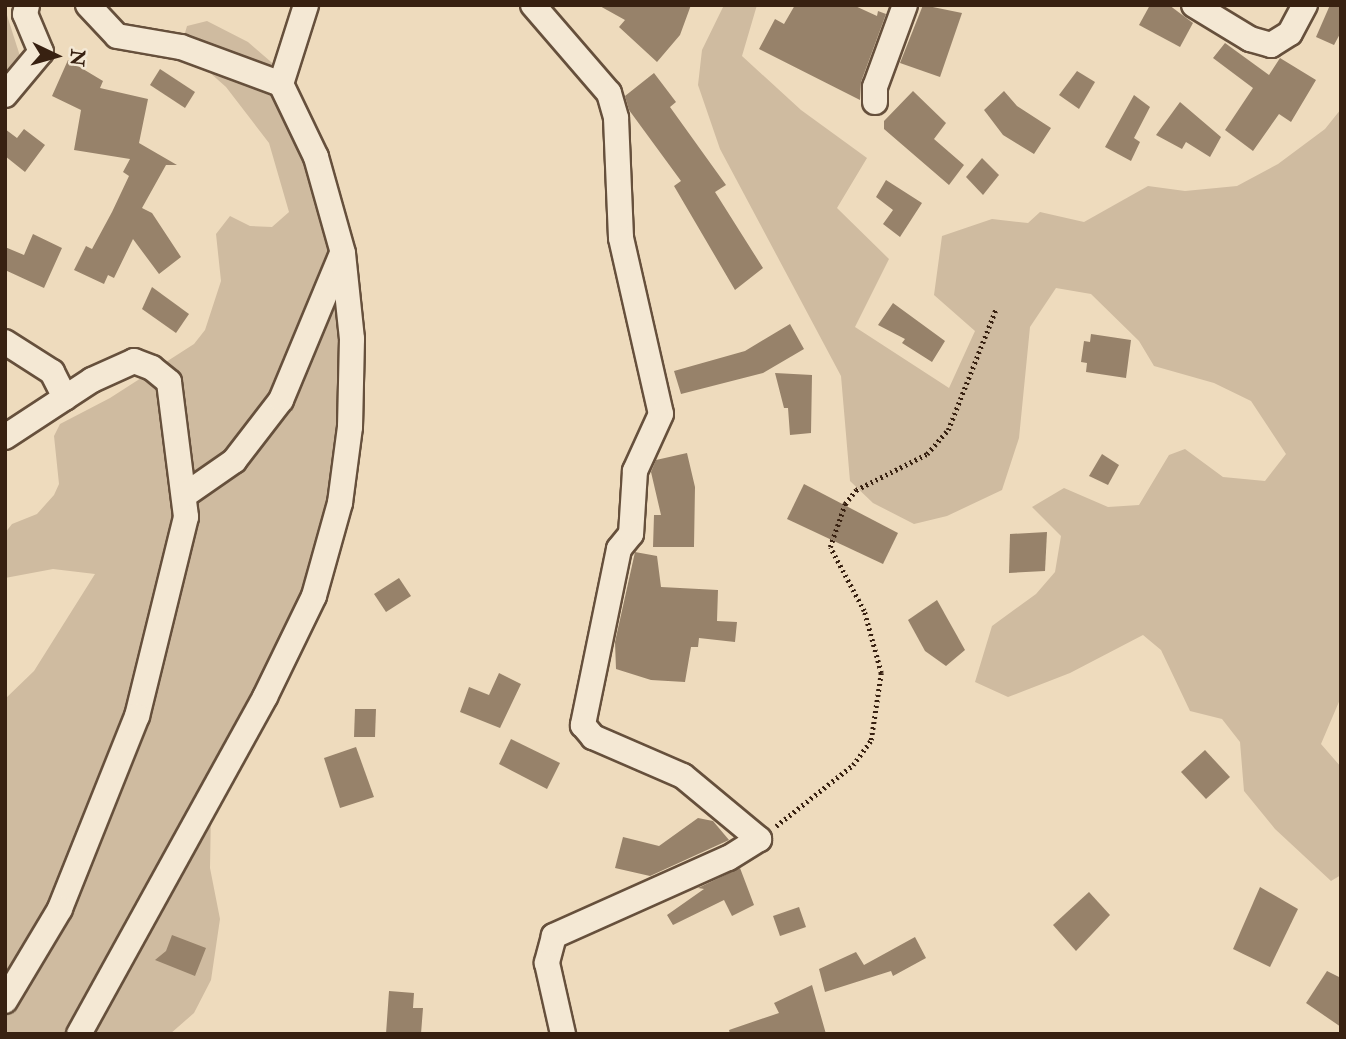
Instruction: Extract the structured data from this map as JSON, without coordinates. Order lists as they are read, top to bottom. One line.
{"north":"right"}
